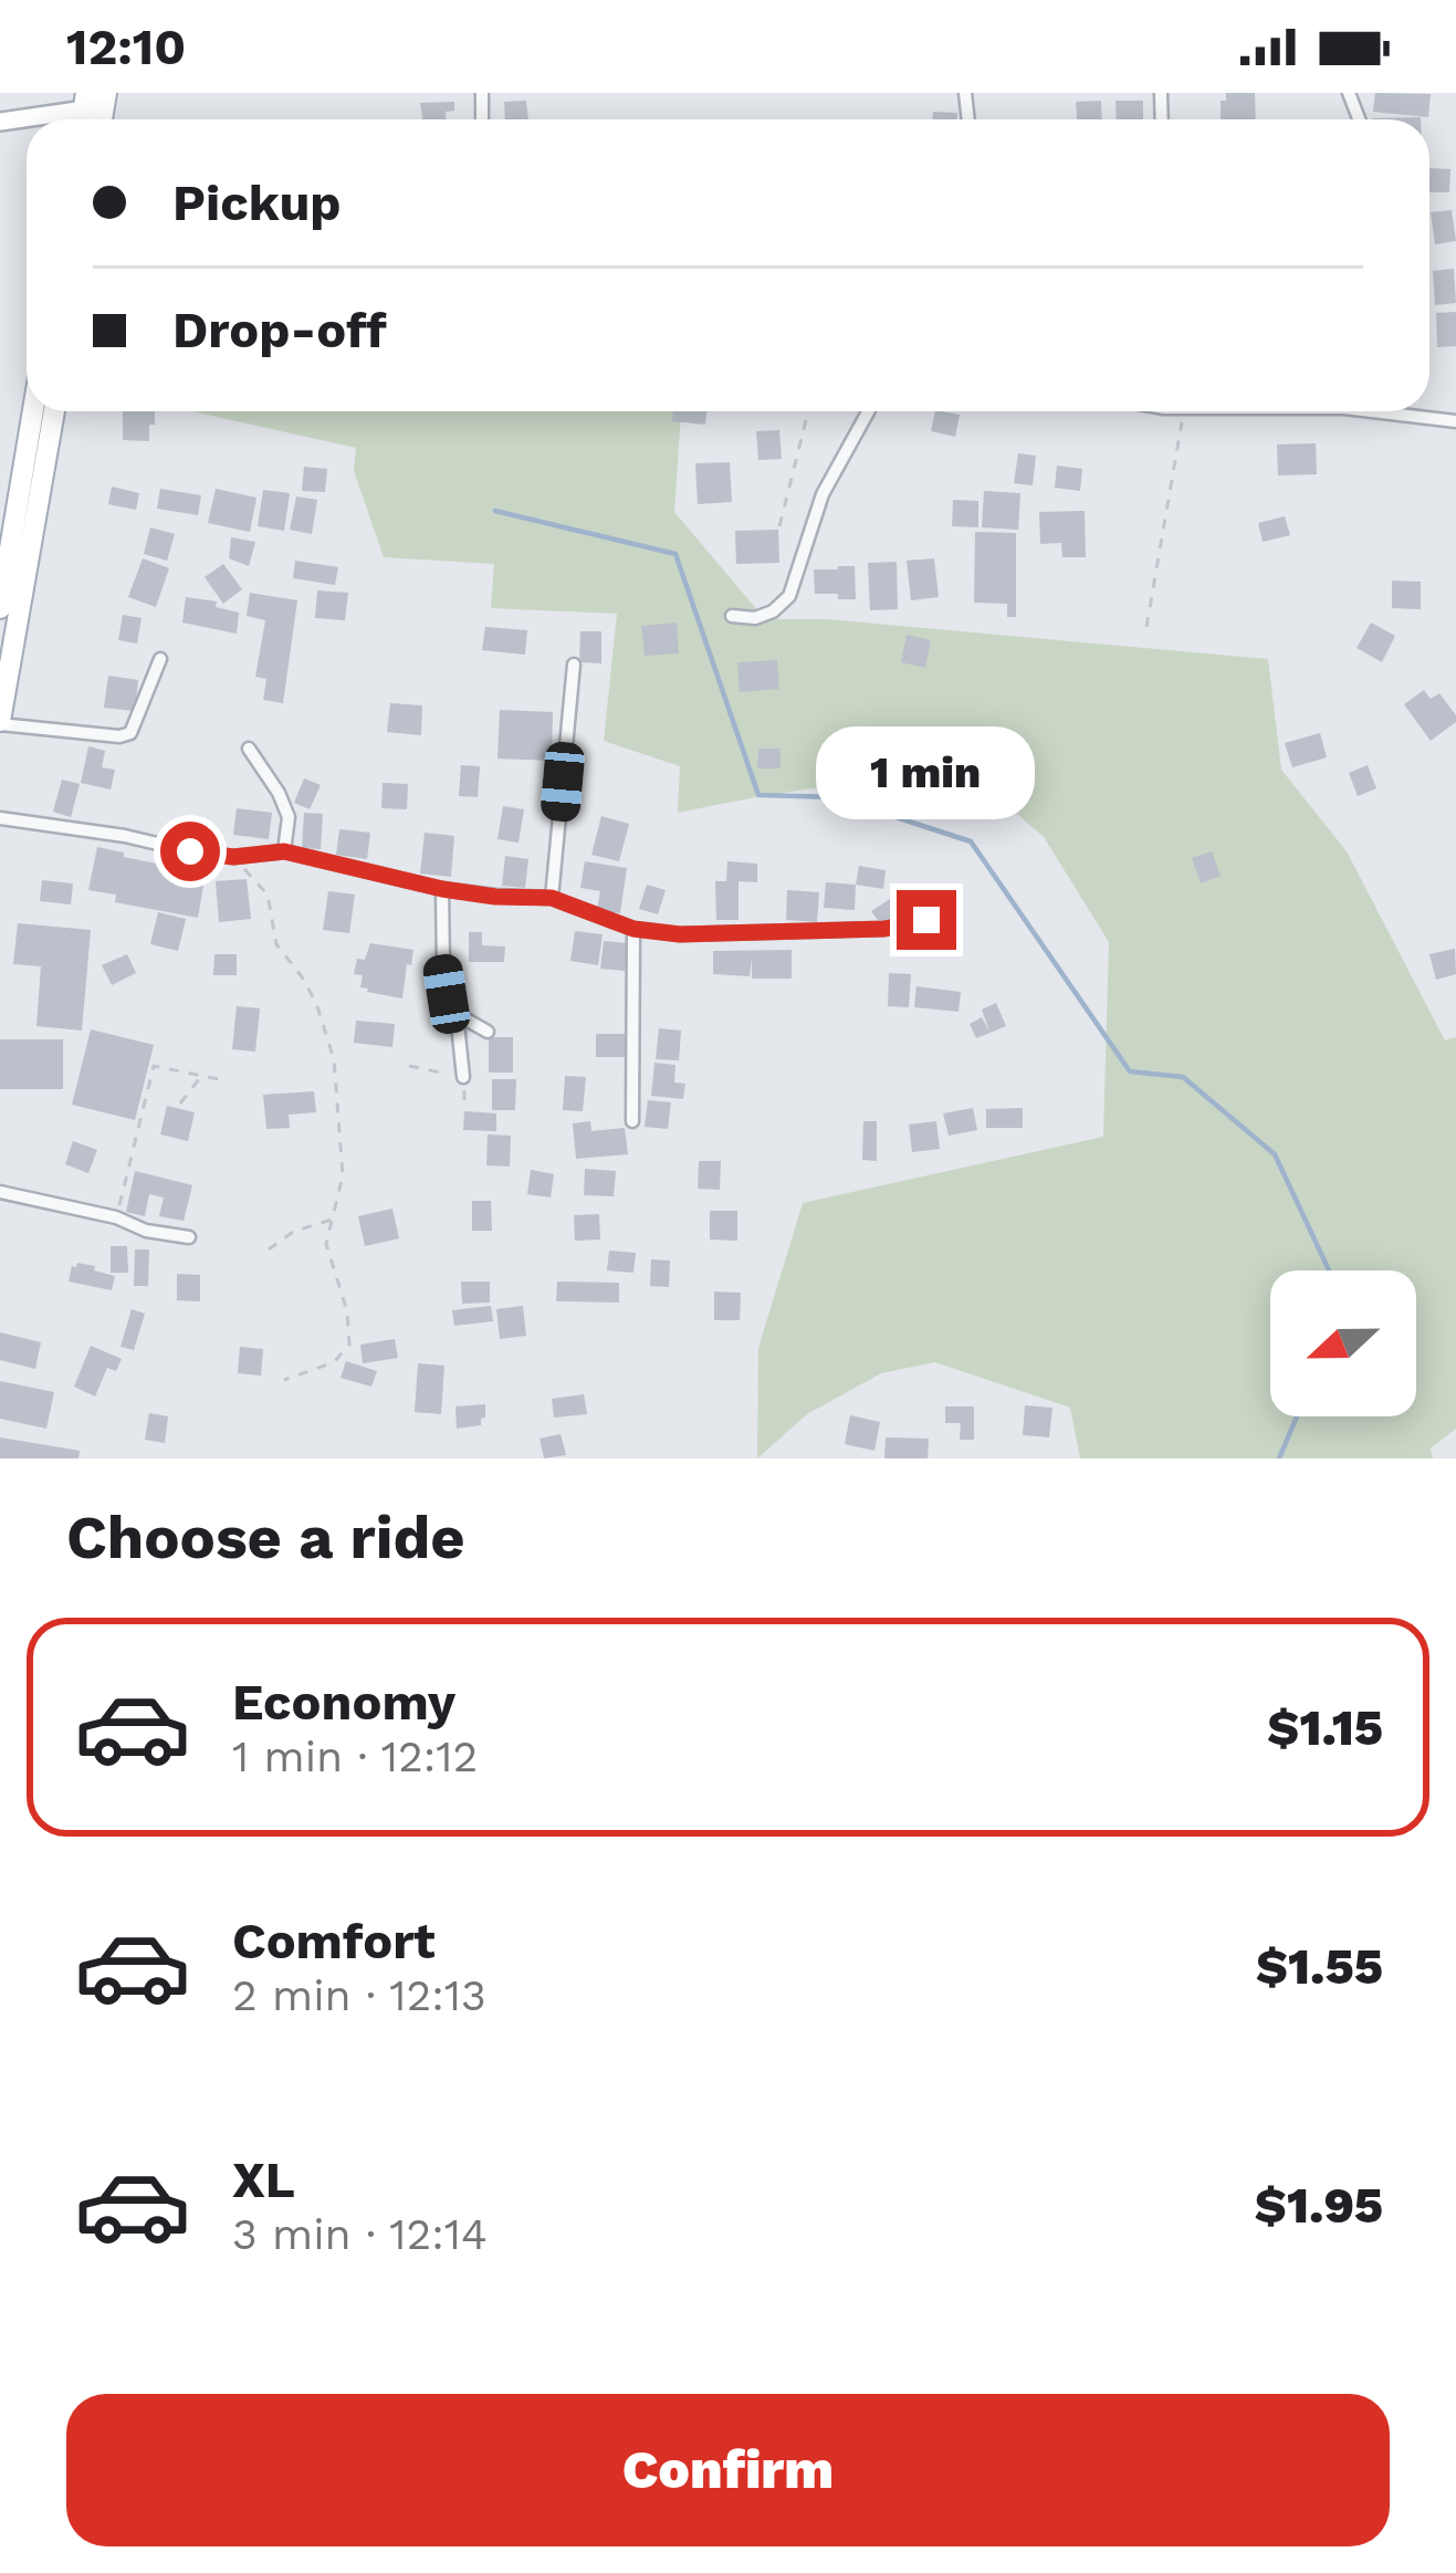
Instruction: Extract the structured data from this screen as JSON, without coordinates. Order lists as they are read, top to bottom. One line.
{"north":"left","page":{"status":"12:10","banner":["Pickup","Drop-off"],"bubble":"1 min","heading":"Choose a ride","list":[{"name":"Economy","note":"1 min · 12:12","value":"$1.15"},{"name":"Comfort","note":"2 min · 12:13","value":"$1.55"},{"name":"XL","note":"3 min · 12:14","value":"$1.95"}],"buttons":"Confirm"}}
